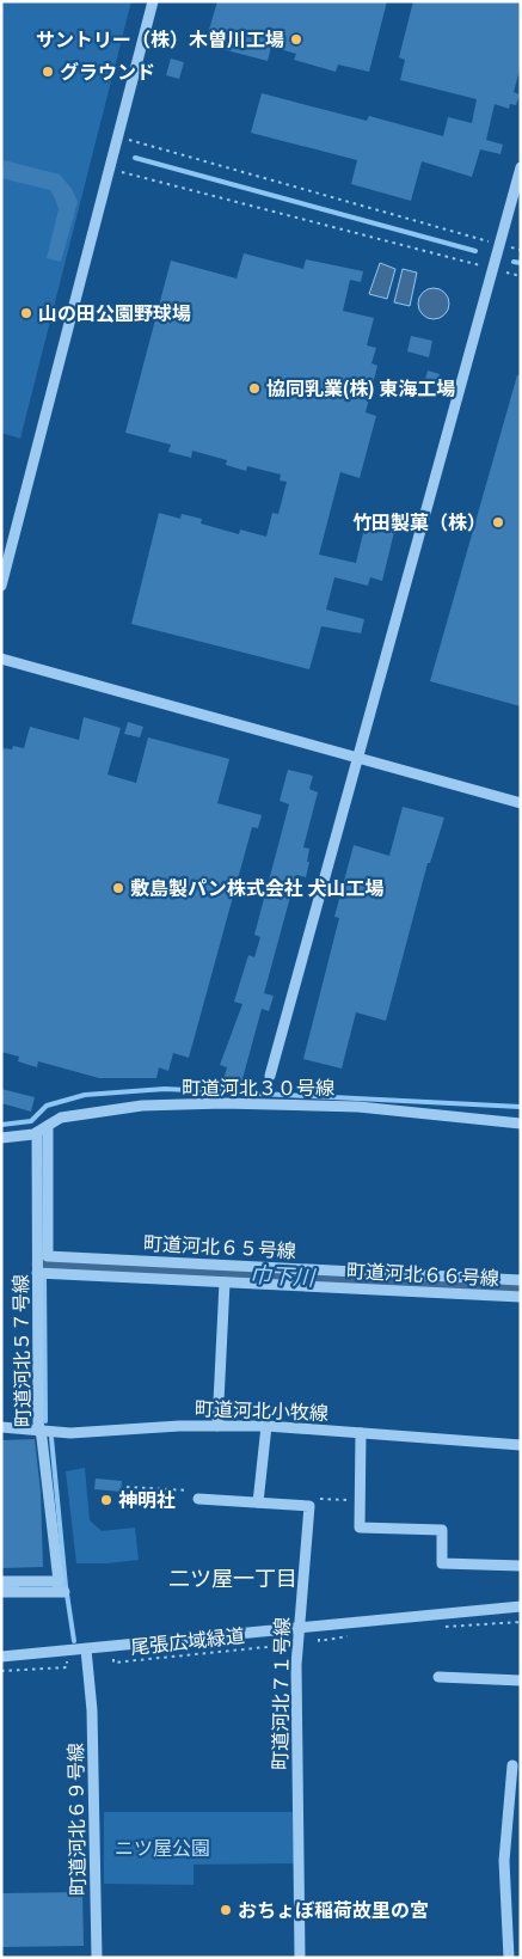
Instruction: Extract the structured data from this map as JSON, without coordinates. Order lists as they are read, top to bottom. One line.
{"streets":{"street":["町道河北３０号線","町道河北６５号線","町道河北６６号線","町道河北５７号線","町道河北小牧線","町道河北７１号線","町道河北６９号線"],"path":["尾張広域緑道"]},"crossings":[["町道河北３０号線","町道河北６５号線"],["町道河北３０号線","町道河北５７号線"],["町道河北６６号線","町道河北５７号線"],["町道河北５７号線","町道河北小牧線"],["尾張広域緑道","町道河北７１号線"],["尾張広域緑道","町道河北６９号線"]],"districts":["二ツ屋一丁目"],"water":["巾下川"],"parks":["ニツ屋公園"],"places":["サントリー（株）木曽川工場","グラウンド","山の田公園野球場","協同乳業(株) 東海工場","竹田製菓（株）","敷島製パン株式会社 犬山工場","神明社","おちょぼ稲荷故里の宮"]}
